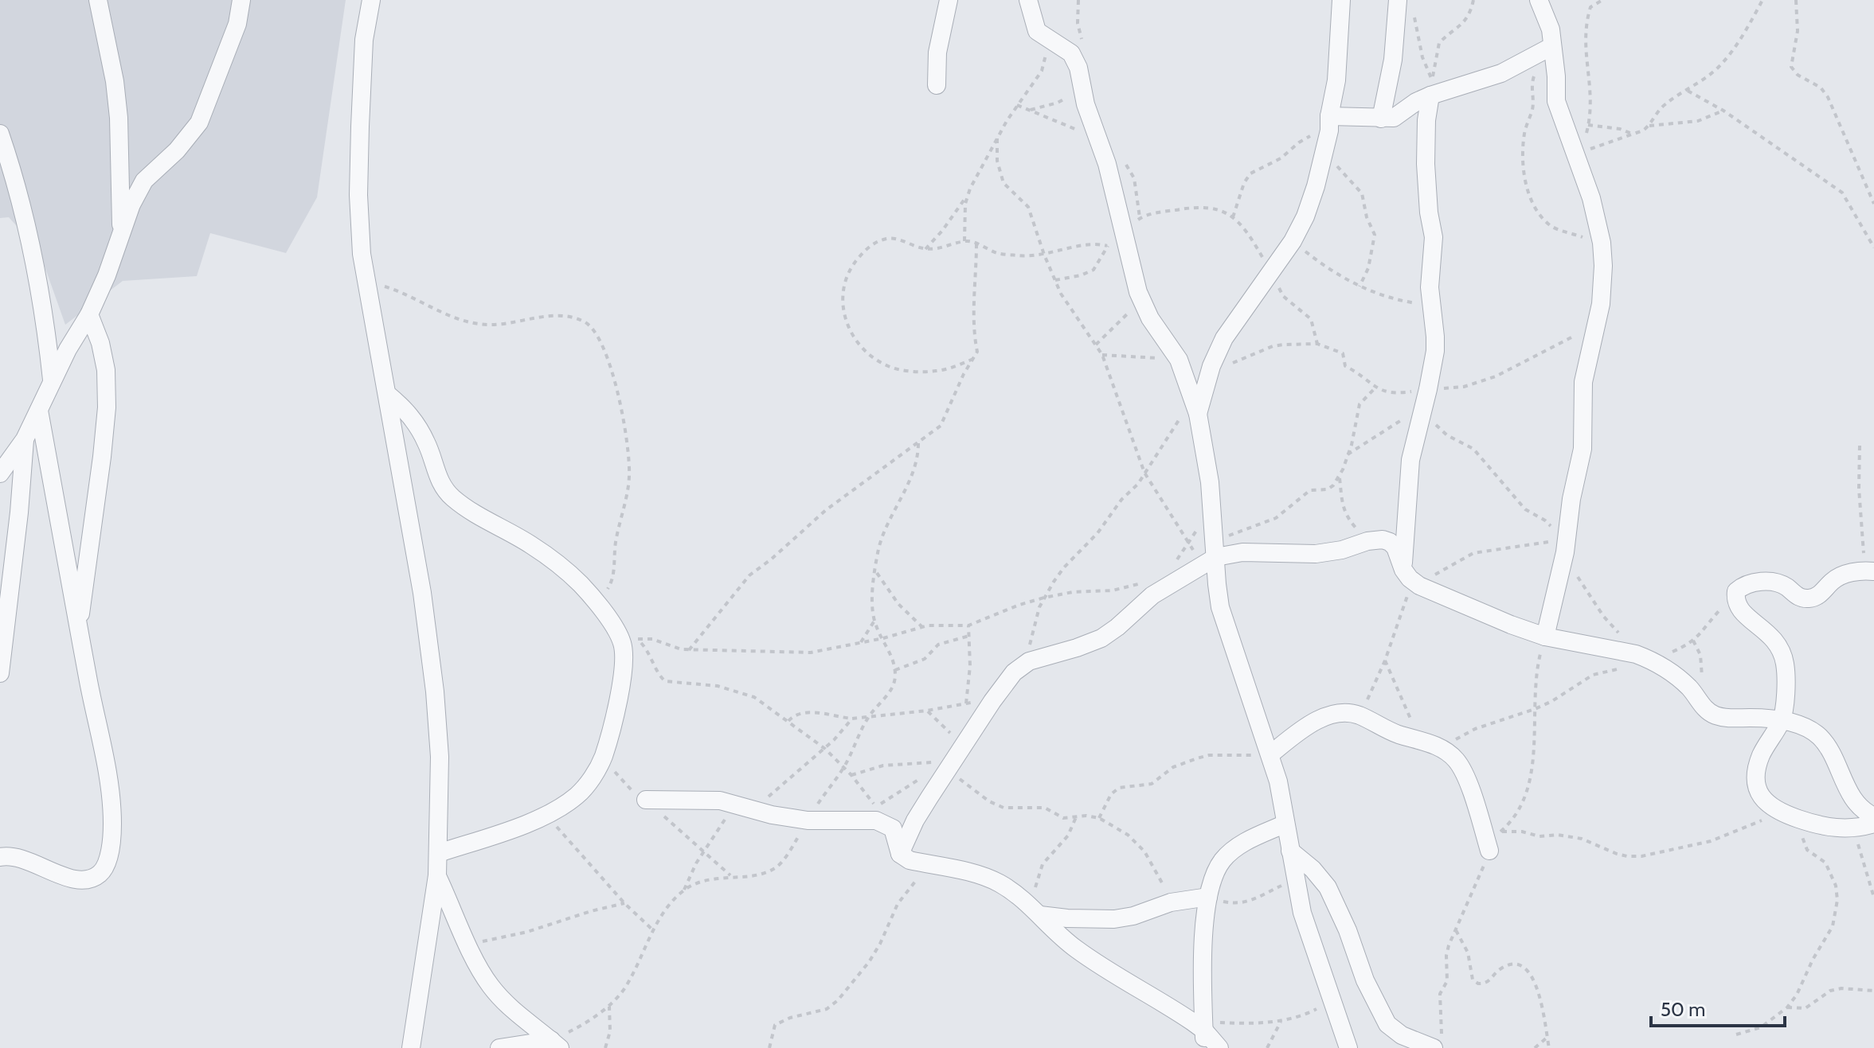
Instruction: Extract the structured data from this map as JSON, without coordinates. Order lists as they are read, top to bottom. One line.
{"scale_bar":"50 m"}
